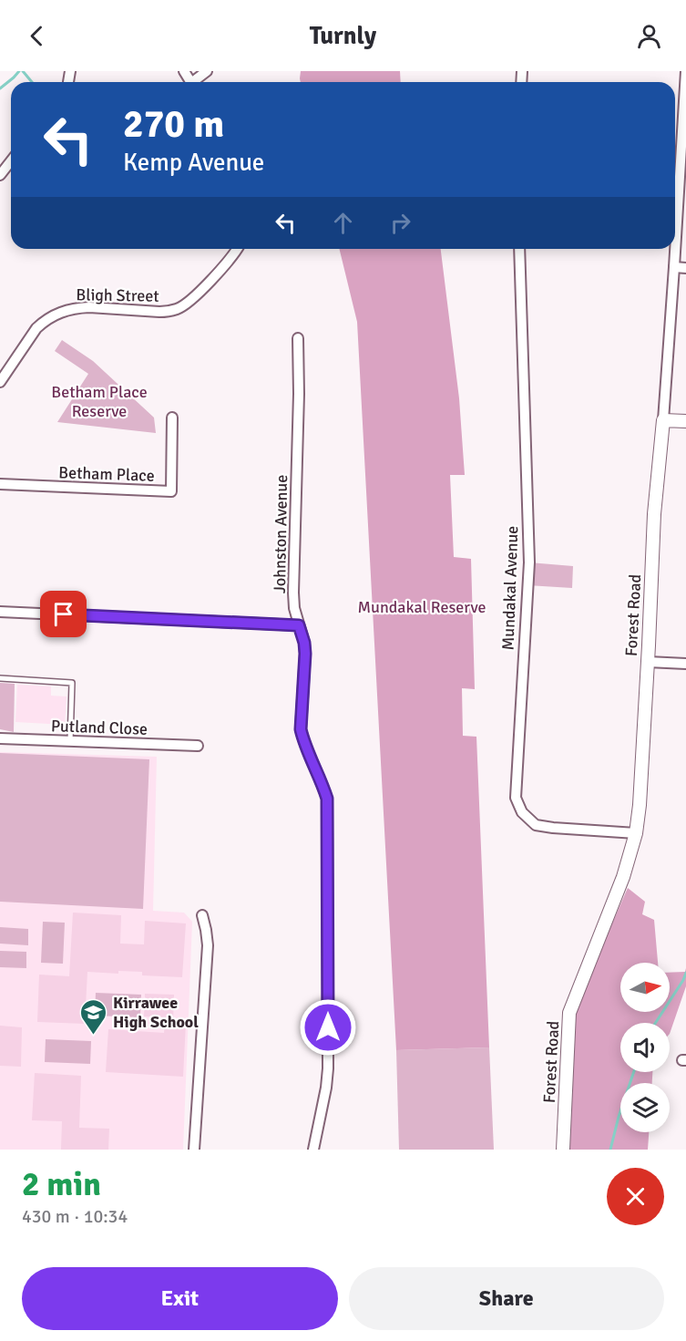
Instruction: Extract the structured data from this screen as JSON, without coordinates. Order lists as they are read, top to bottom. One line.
{"streets":{"street":["Bligh Street","Betham Place","Johnston Avenue","Mundakal Avenue","Forest Road","Putland Close"]},"crossings":[["Mundakal Avenue","Forest Road"]],"parks":["Betham Place Reserve","Mundakal Reserve"],"places":{"school or university":["Kirrawee High School"]},"north":"right","page":{"header":"Turnly","turn":["270 m","Kemp Avenue"],"heading":["2 min","430 m · 10:34"],"buttons":["Exit","Share"]}}
